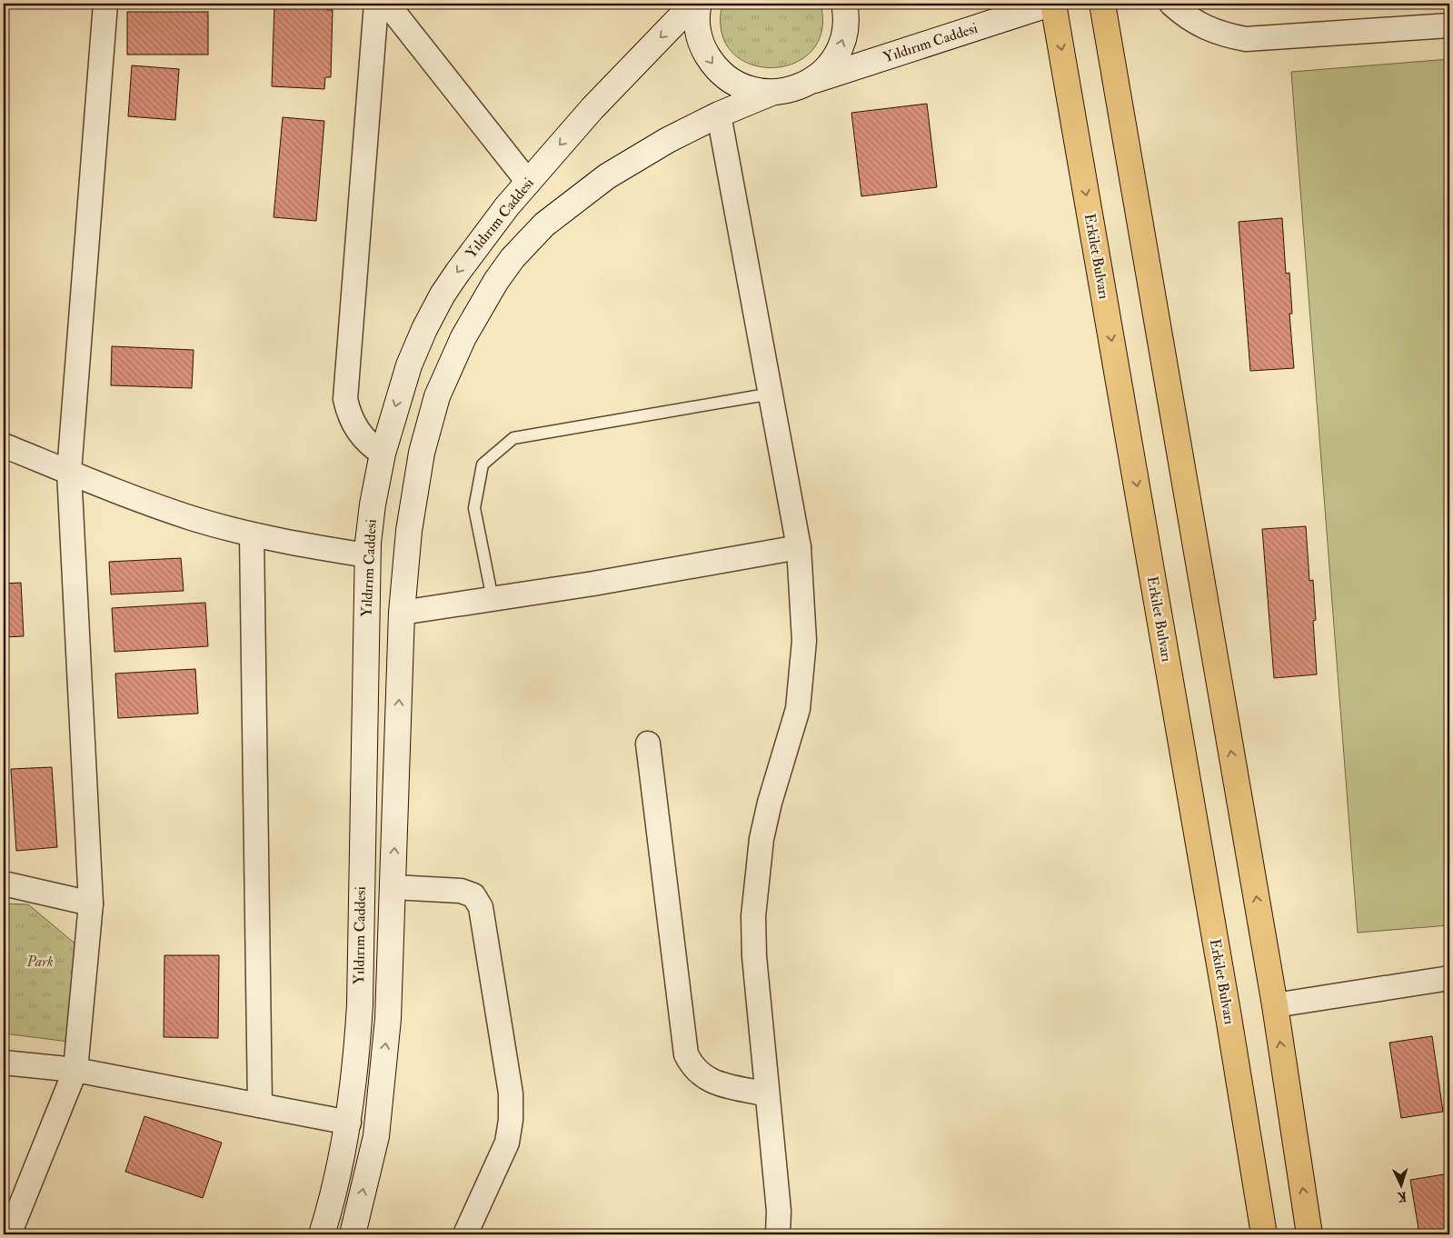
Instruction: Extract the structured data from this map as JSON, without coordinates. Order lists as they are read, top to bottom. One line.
{"streets":{"main road":["Erkilet Bulvarı"],"street":["Yıldırım Caddesi"]},"crossings":[["Yıldırım Caddesi","Erkilet Bulvarı"]],"parks":["Park"],"north":"bottom"}
